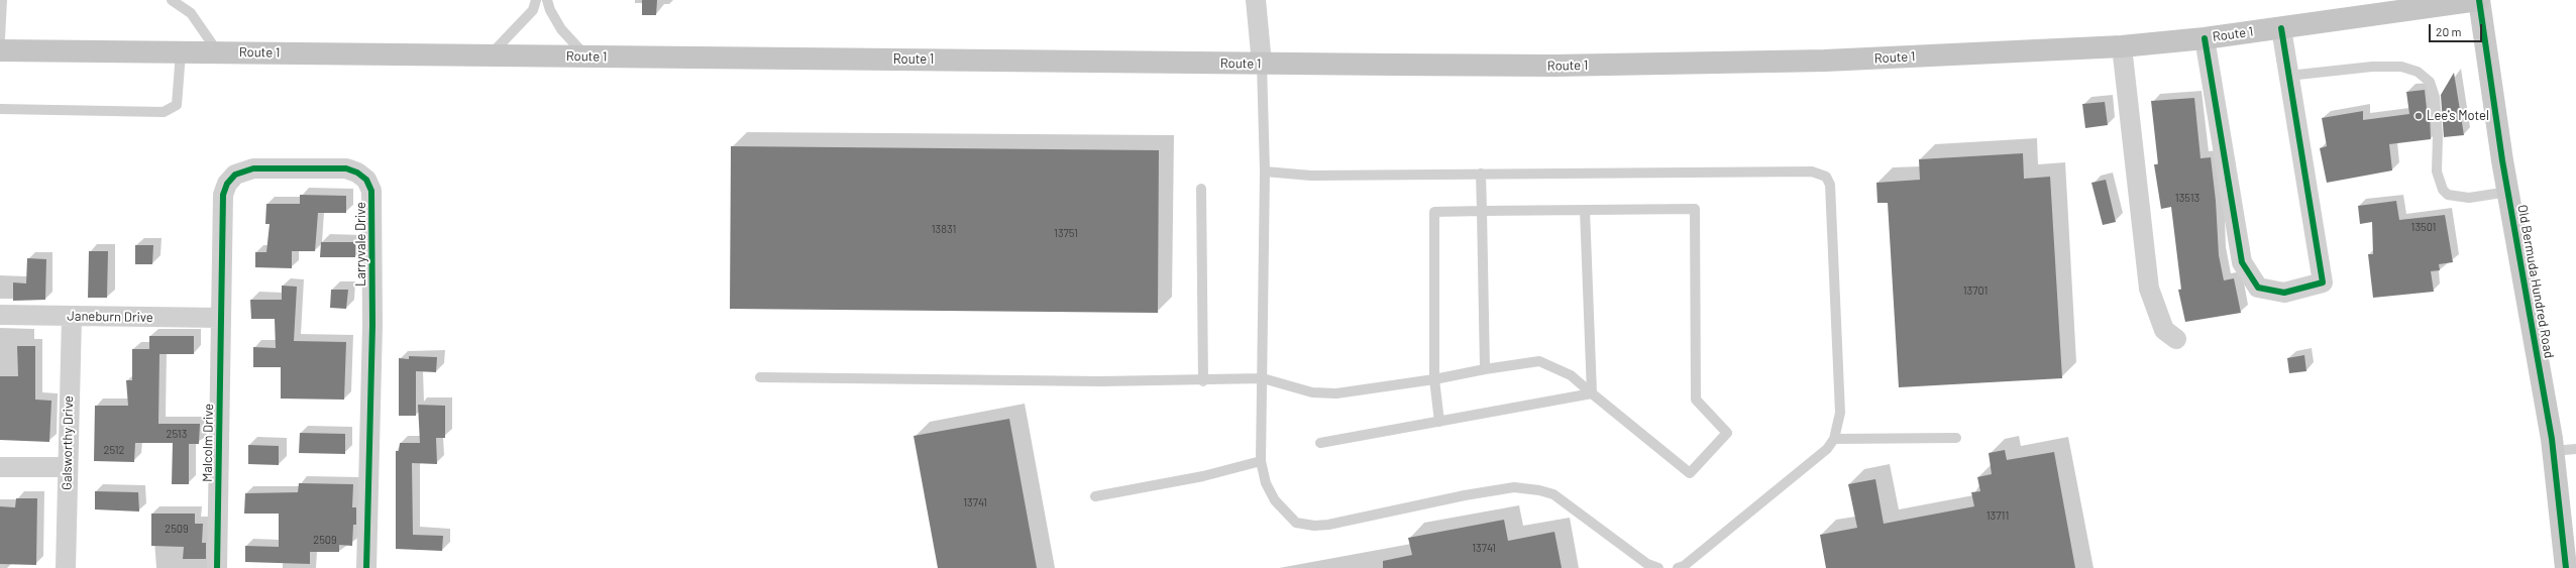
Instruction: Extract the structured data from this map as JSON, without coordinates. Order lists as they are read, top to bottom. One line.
{"streets":{"main road":["Route 1"],"street":["Larryvale Drive","Old Bermuda Hundred Road","Janeburn Drive","Galsworthy Drive","Malcolm Drive"]},"crossings":[["Route 1","Old Bermuda Hundred Road"],["Larryvale Drive","Janeburn Drive"],["Larryvale Drive","Malcolm Drive"],["Janeburn Drive","Galsworthy Drive"],["Janeburn Drive","Malcolm Drive"]],"places":["Lee's Motel"],"house_numbers":["13513","13501","13831","13751","13701","2513","2512","13741","13711","2509","2509","13741"],"scale_bar":"20 m"}
